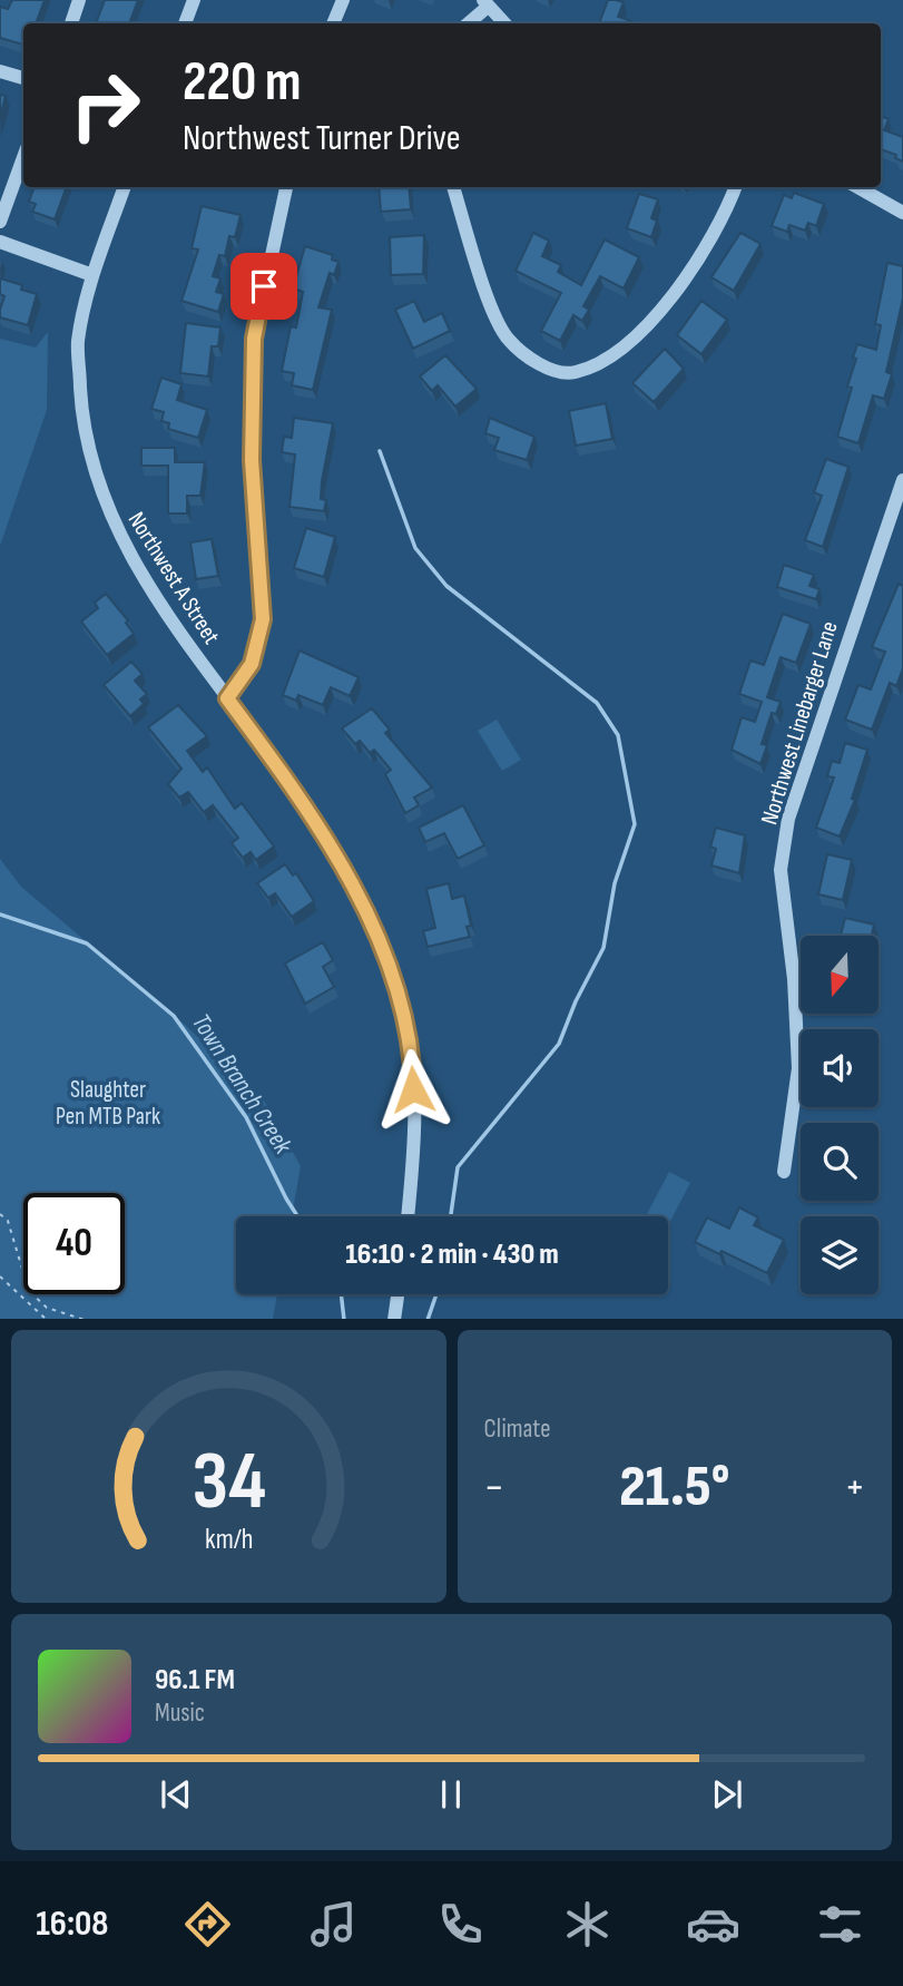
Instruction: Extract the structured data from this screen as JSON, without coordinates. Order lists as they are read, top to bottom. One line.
{"streets":{"street":["Northwest A Street","Northwest Linebarger Lane"]},"water":["Town Branch Creek"],"parks":["Slaughter Pen MTB Park"],"north":"bottom","page":{"turn":["220 m","Northwest Turner Drive"],"limit":"40","trip":"16:10 · 2 min · 430 m","tile":"Climate","heat":["−","21.5°","+"],"song":["96.1 FM","Music"],"tabs":"16:08","gauge":["34","km/h"]}}
